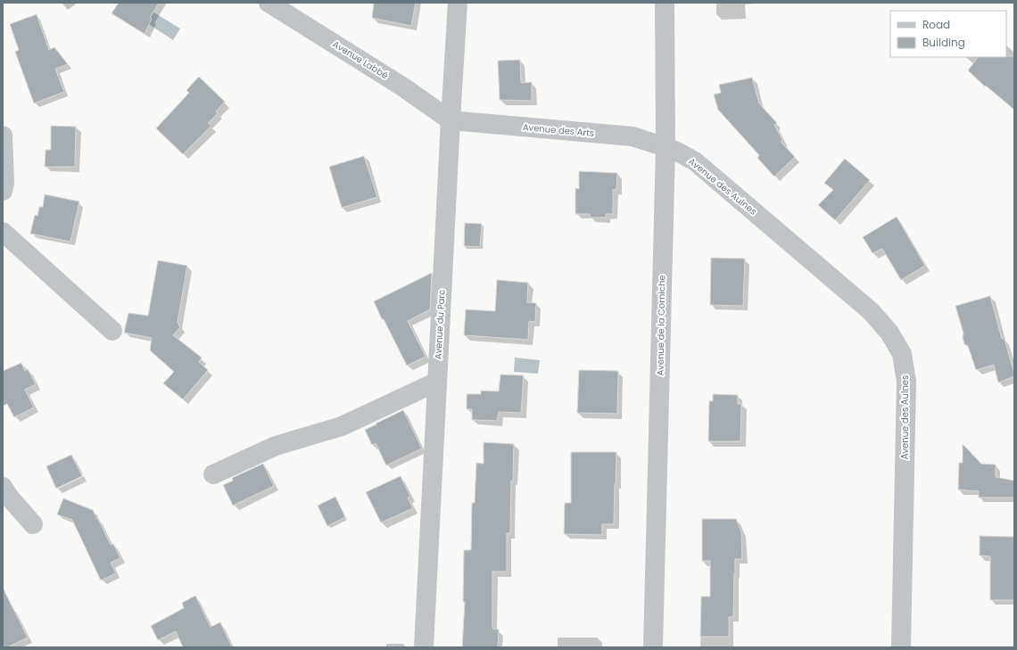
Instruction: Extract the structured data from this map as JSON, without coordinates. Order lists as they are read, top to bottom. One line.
{"streets":{"street":["Avenue Labbé","Avenue des Arts","Avenue des Aulnes","Avenue du Parc","Avenue de la Corniche"]},"crossings":[["Avenue Labbé","Avenue des Arts"],["Avenue Labbé","Avenue du Parc"],["Avenue des Arts","Avenue des Aulnes"],["Avenue des Arts","Avenue du Parc"],["Avenue des Arts","Avenue de la Corniche"],["Avenue des Aulnes","Avenue de la Corniche"]],"legend":["Road","Building"]}
